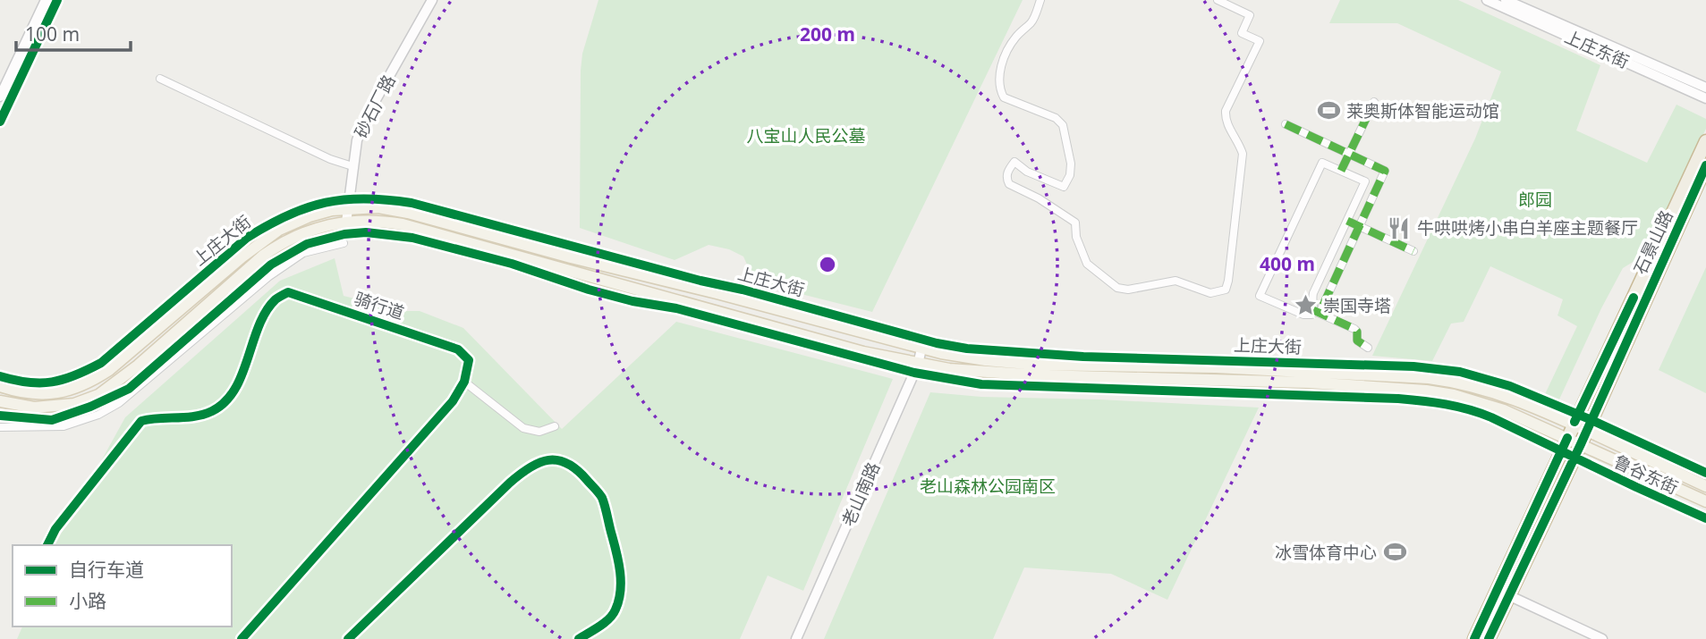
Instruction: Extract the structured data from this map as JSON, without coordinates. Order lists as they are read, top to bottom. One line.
{"streets":{"highway":["石景山路"],"main road":["上庄东街","砂石厂路","上庄大街","鲁谷东街","老山南路"],"cycle path":["骑行道"]},"crossings":[["砂石厂路","上庄大街"],["上庄大街","石景山路"],["上庄大街","鲁谷东街"],["上庄大街","老山南路"],["石景山路","鲁谷东街"]],"parks":["八宝山人民公墓","郎园","老山森林公园南区"],"places":{"sports":["莱奥斯体智能运动馆","冰雪体育中心"],"restaurant":["牛哄哄烤小串白羊座主题餐厅"],"place":["崇国寺塔"]},"legend":["自行车道","小路"],"scale_bar":"100 m","rings":["200 m","400 m"]}
